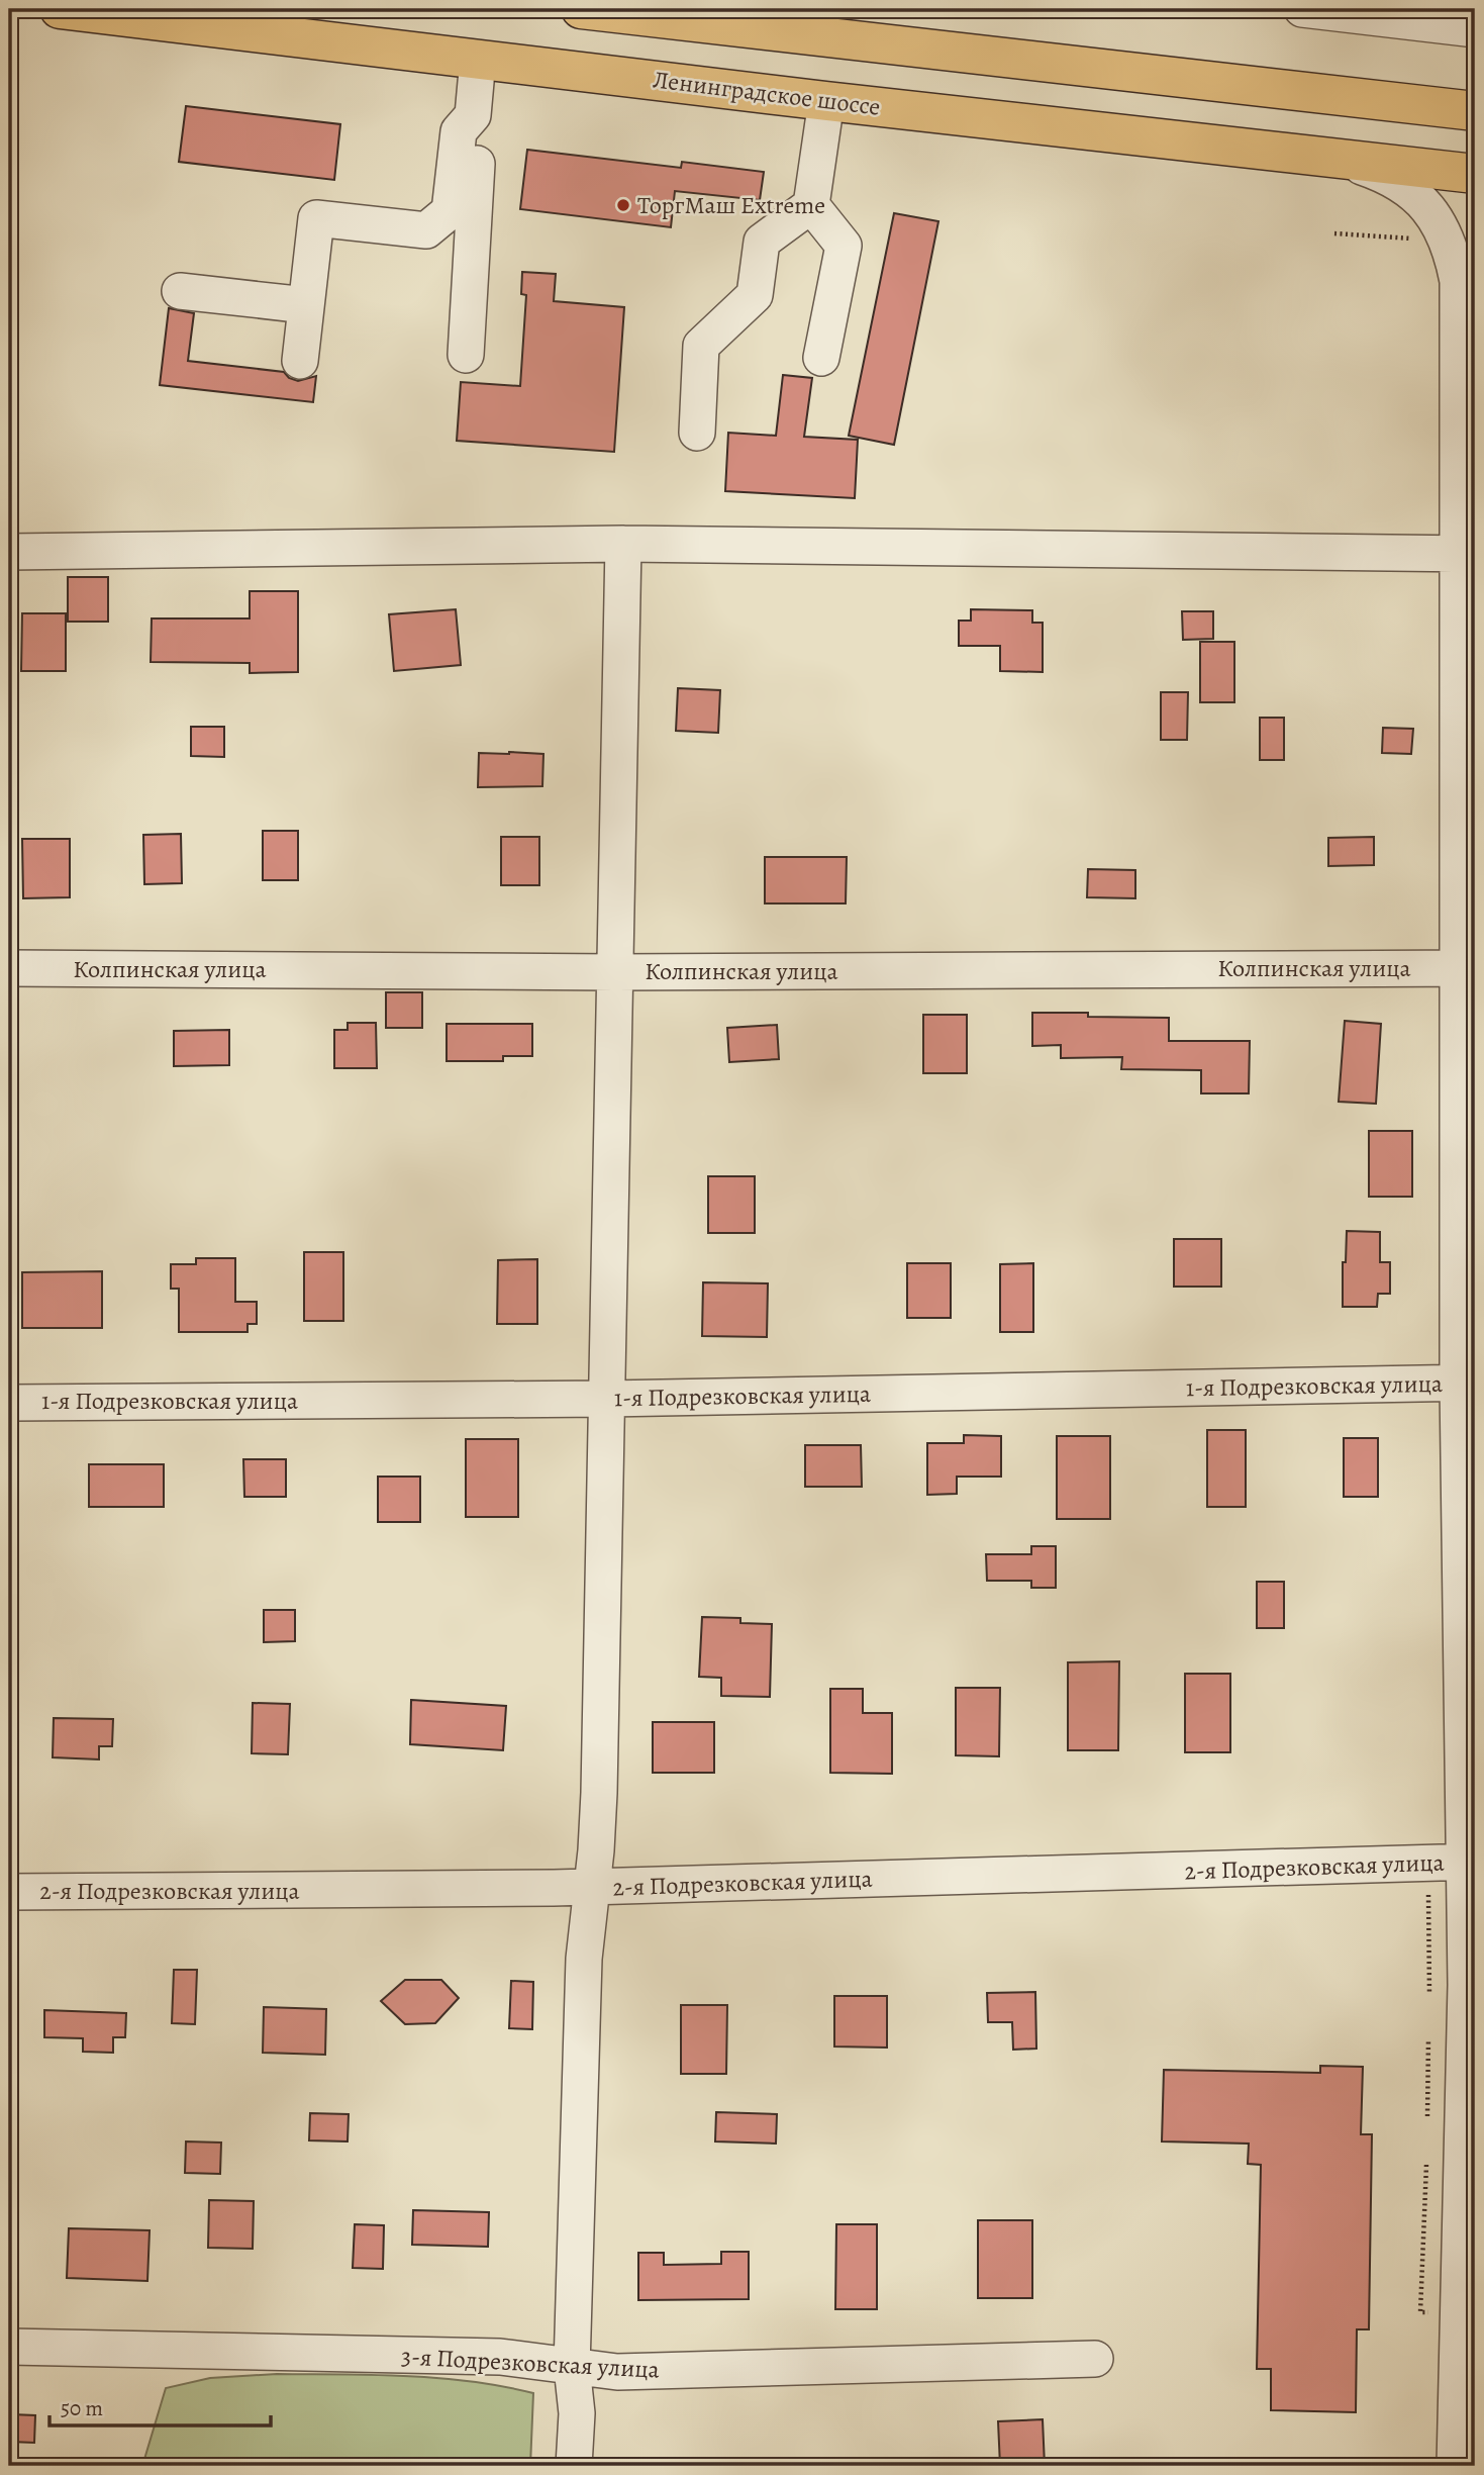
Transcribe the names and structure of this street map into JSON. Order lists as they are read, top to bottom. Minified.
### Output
{"streets":{"highway":["Ленинградское шоссе"],"street":["Колпинская улица","1-я Подрезковская улица","2-я Подрезковская улица","3-я Подрезковская улица"]},"places":["ТоргМаш Extreme"],"scale_bar":"50 m"}
